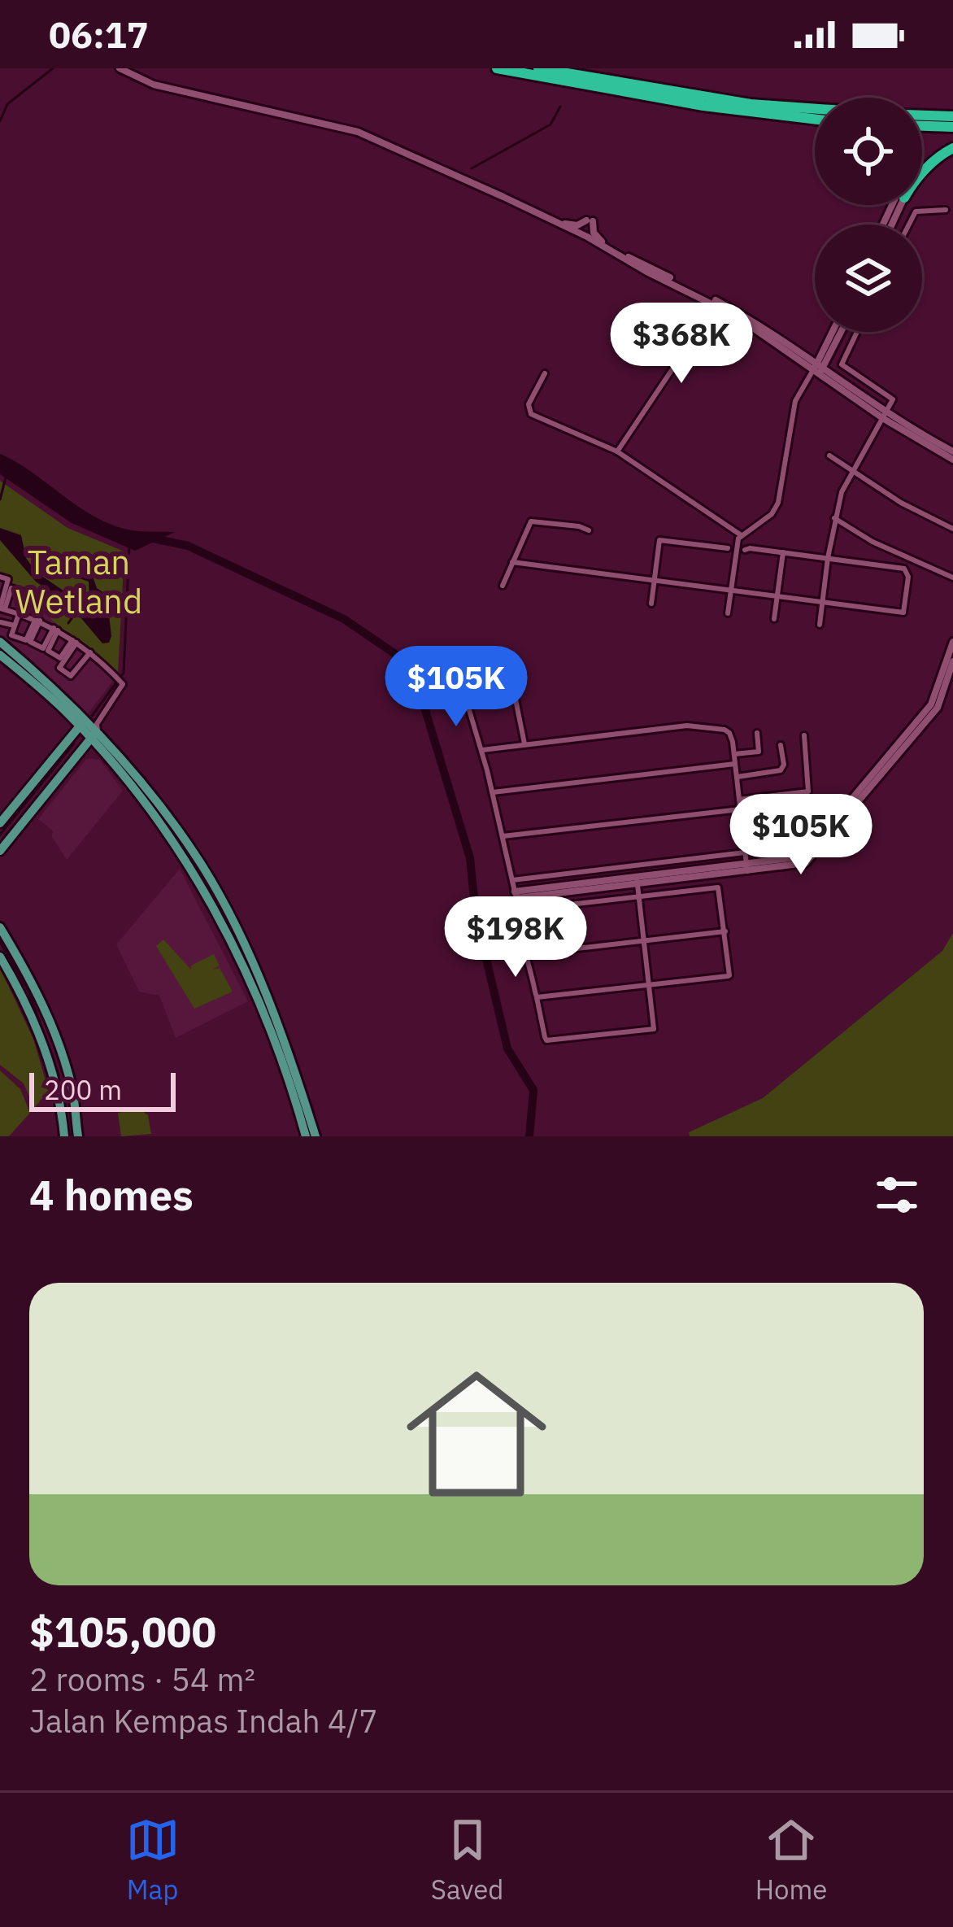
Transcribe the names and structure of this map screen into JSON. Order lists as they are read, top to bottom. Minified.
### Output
{"parks":["Taman Wetland"],"scale_bar":"200 m","page":{"status":"06:17","price":["$368K","$105K","$105K","$198K"],"scale":"200 m","heading":"4 homes","list":[{"name":"$105,000","note":"2 rooms · 54 m² · Jalan Kempas Indah 4/7"}],"tabs":["Map","Saved","Home"]}}
